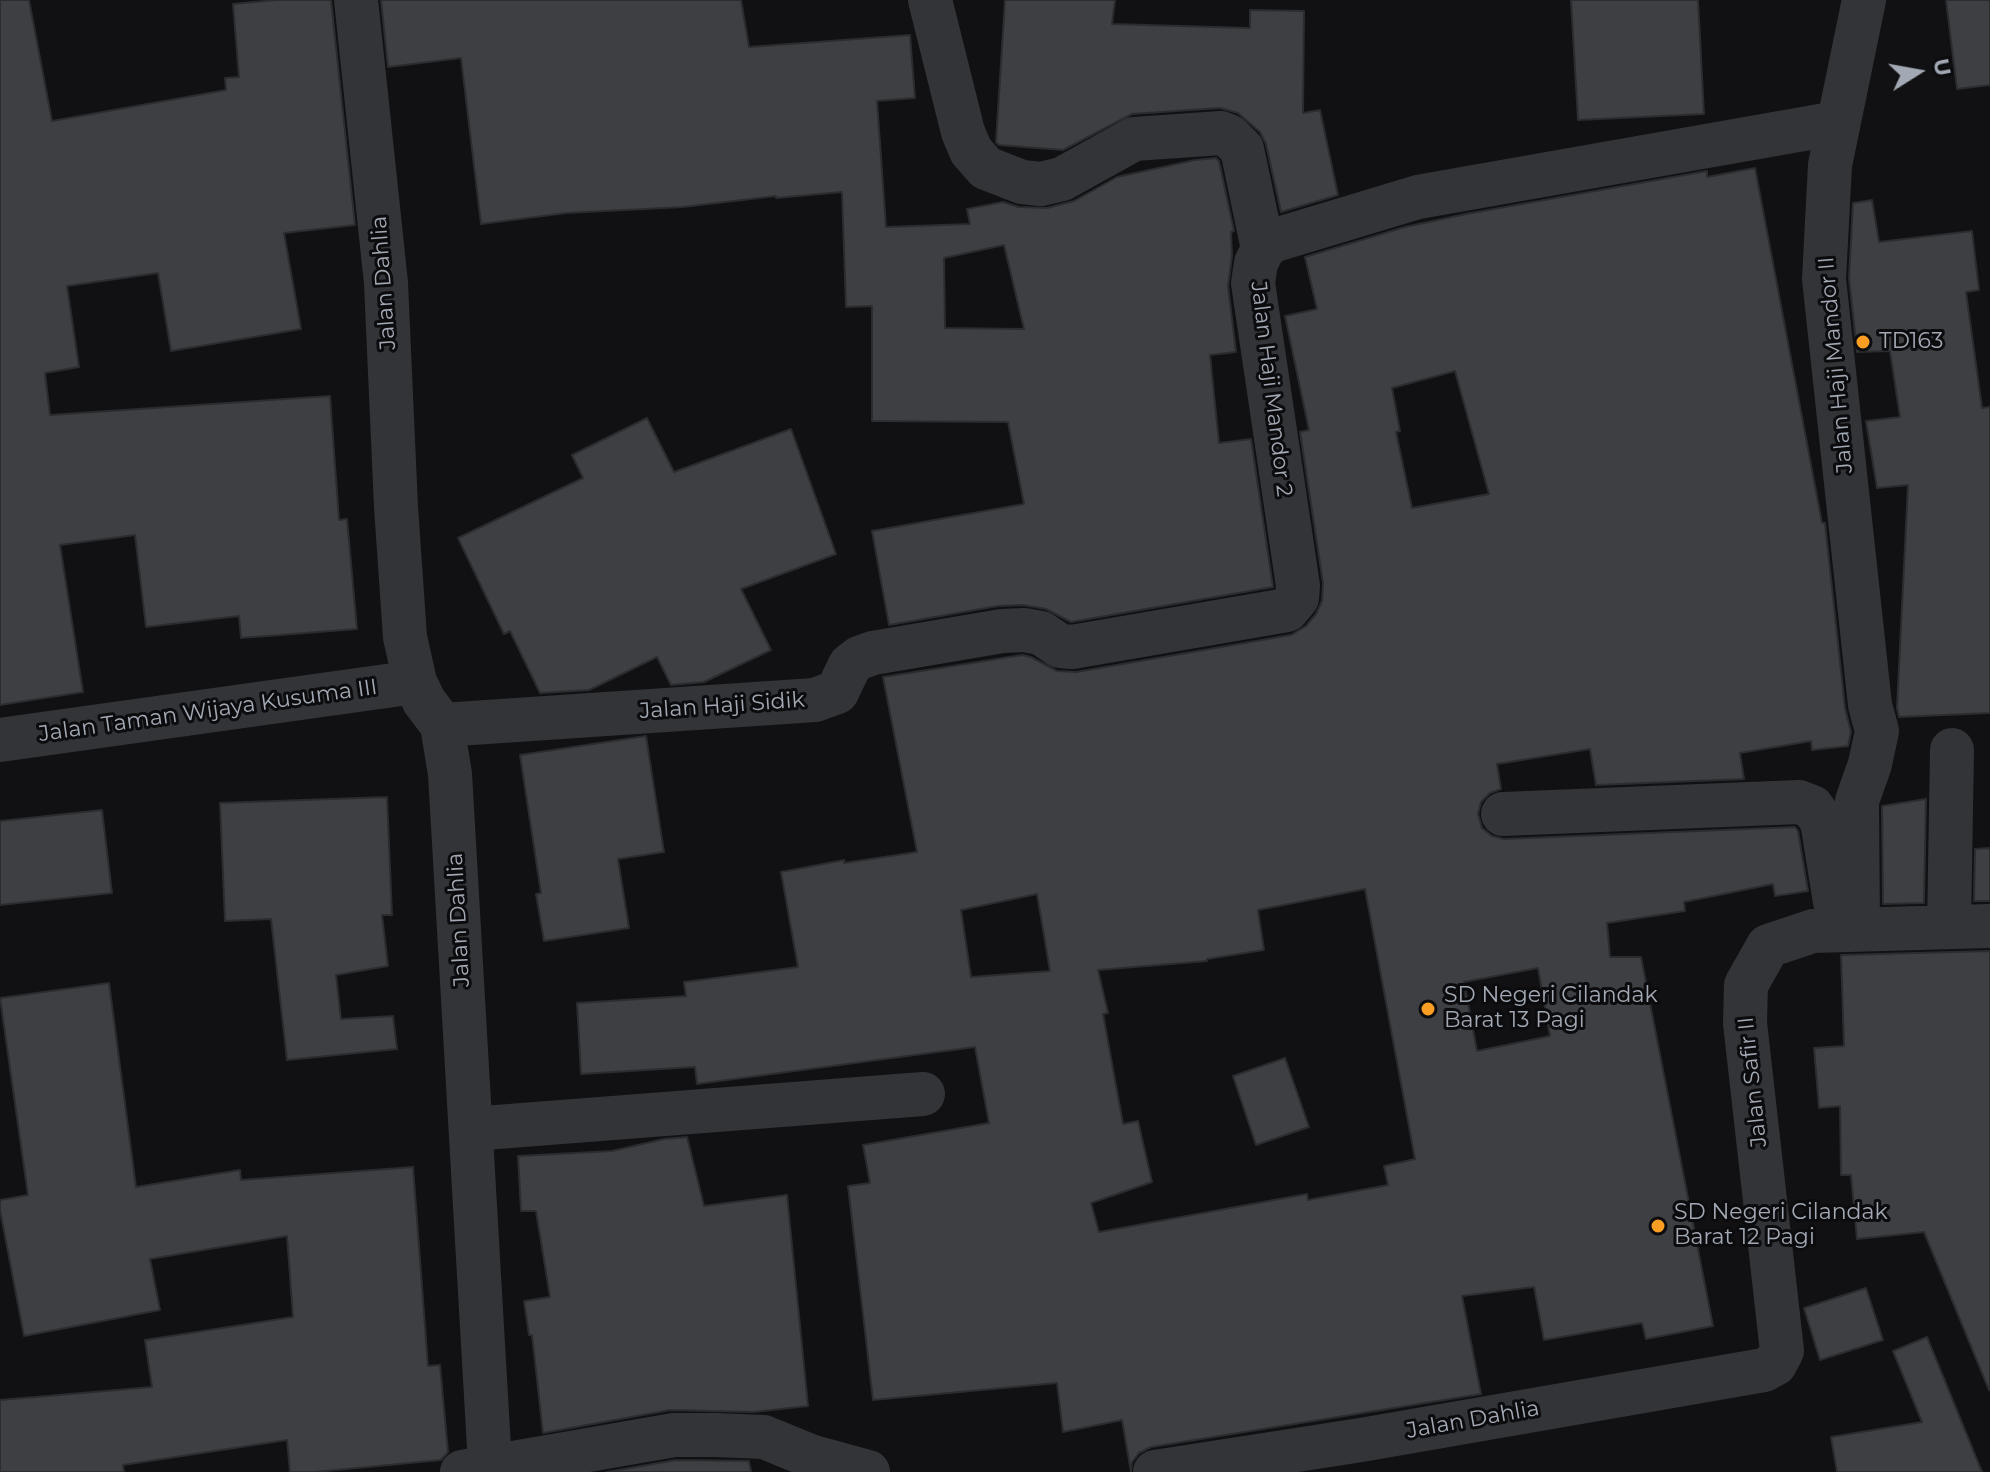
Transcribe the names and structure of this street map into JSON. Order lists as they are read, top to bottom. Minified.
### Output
{"streets":{"street":["Jalan Dahlia","Jalan Haji Mandor II","Jalan Haji Mandor 2","Jalan Haji Sidik","Jalan Taman Wijaya Kusuma III","Jalan Safir II"]},"crossings":[["Jalan Dahlia","Jalan Haji Sidik"],["Jalan Dahlia","Jalan Taman Wijaya Kusuma III"],["Jalan Dahlia","Jalan Safir II"],["Jalan Haji Mandor II","Jalan Haji Mandor 2"],["Jalan Haji Mandor II","Jalan Safir II"],["Jalan Haji Mandor 2","Jalan Haji Sidik"]],"places":["TD163","SD Negeri Cilandak Barat 13 Pagi","SD Negeri Cilandak Barat 12 Pagi"],"north":"right"}
